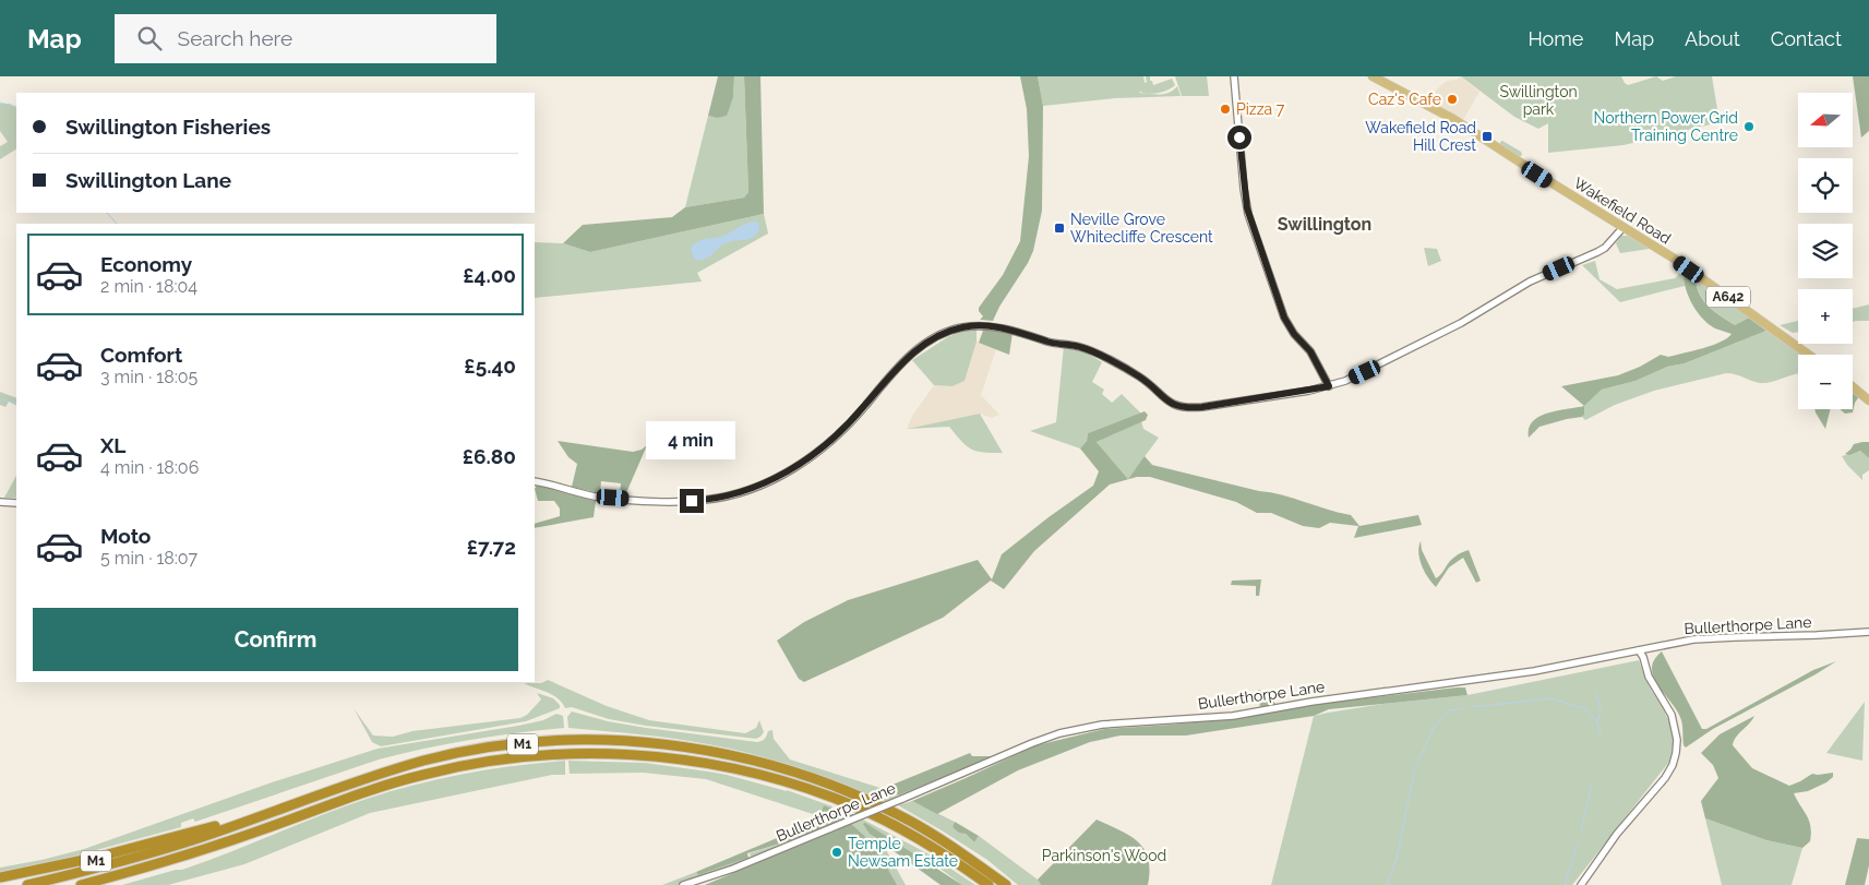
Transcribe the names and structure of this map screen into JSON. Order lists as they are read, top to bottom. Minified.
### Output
{"streets":{"highway":["M1"],"main road":["Wakefield Road","A642"],"street":["Bullerthorpe Lane"]},"districts":["Swillington"],"parks":["Swillington park","Parkinson's Wood"],"places":{"other":["Caz's Cafe","Pizza 7","Northern Power Grid Training Centre","Temple Newsam Estate"],"transit":["Wakefield Road Hill Crest","Neville Grove Whitecliffe Crescent"]},"north":"left","page":{"header":"Map","search":"Search here","nav":["Home","Map","About","Contact"],"map_buttons":["+","−"],"banner":["Swillington Fisheries","Swillington Lane"],"list":[{"name":"Economy","note":"2 min · 18:04","value":"£4.00"},{"name":"Comfort","note":"3 min · 18:05","value":"£5.40"},{"name":"XL","note":"4 min · 18:06","value":"£6.80"},{"name":"Moto","note":"5 min · 18:07","value":"£7.72"}],"bubble":"4 min","buttons":"Confirm"}}
